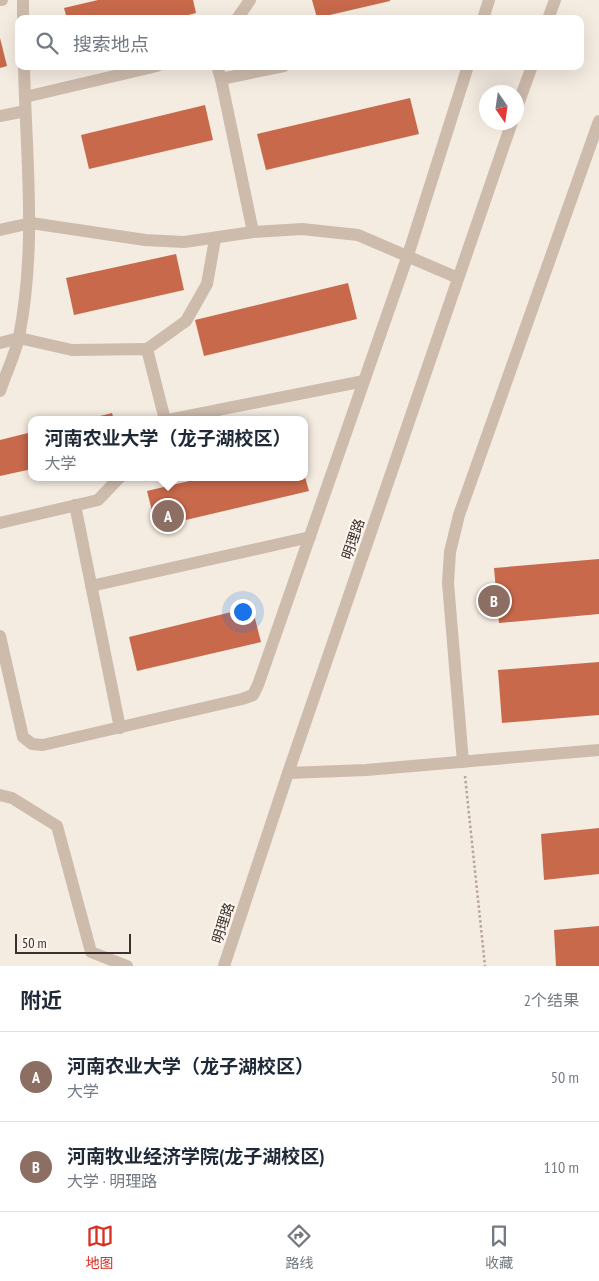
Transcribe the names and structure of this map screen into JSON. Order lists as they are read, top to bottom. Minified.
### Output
{"streets":{"street":["明理路"]},"scale_bar":"50 m","north":"bottom","page":{"search":"搜索地点","popup":["河南农业大学（龙子湖校区）","大学"],"pins":["A","B"],"scale":"50 m","heading":["附近","2个结果"],"list":[{"mark":"A","name":"河南农业大学（龙子湖校区）","note":"大学","value":"50 m"},{"mark":"B","name":"河南牧业经济学院(龙子湖校区)","note":"大学 · 明理路","value":"110 m"}],"nav":["地图","路线","收藏"]}}
